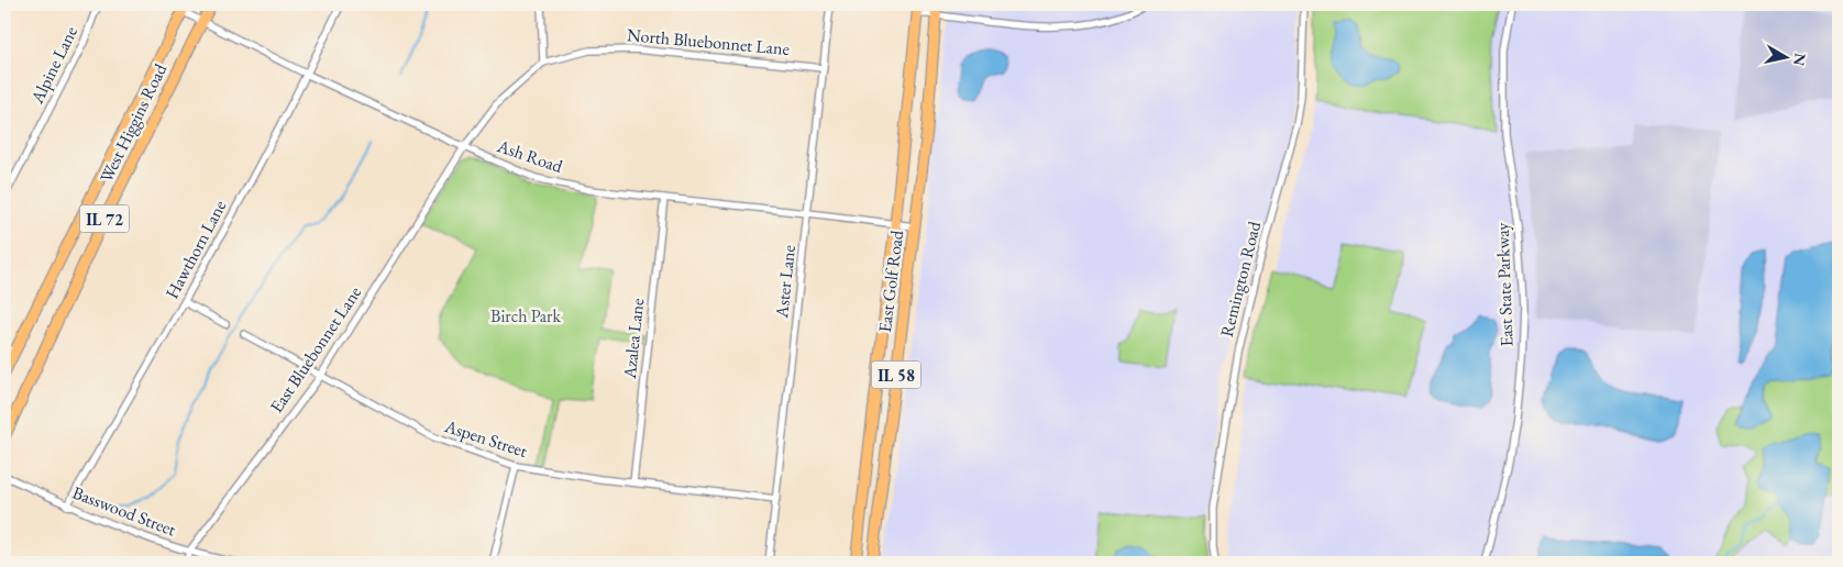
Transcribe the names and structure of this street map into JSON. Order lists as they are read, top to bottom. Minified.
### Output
{"streets":{"main road":["West Higgins Road","IL 72","East Golf Road","IL 58"],"street":["North Bluebonnet Lane","Alpine Lane","Ash Road","Hawthorn Lane","Remington Road","Aster Lane","East State Parkway","Azalea Lane","East Bluebonnet Lane","Aspen Street","Basswood Street"]},"crossings":[["North Bluebonnet Lane","Ash Road"],["North Bluebonnet Lane","Aster Lane"],["North Bluebonnet Lane","East Bluebonnet Lane"],["West Higgins Road","Ash Road"],["Ash Road","Hawthorn Lane"],["Ash Road","Aster Lane"],["Ash Road","East Golf Road"],["Ash Road","Azalea Lane"],["Ash Road","East Bluebonnet Lane"],["Hawthorn Lane","Basswood Street"],["Aster Lane","Aspen Street"],["Azalea Lane","Aspen Street"],["East Bluebonnet Lane","Aspen Street"],["East Bluebonnet Lane","Basswood Street"]],"parks":["Birch Park"],"north":"right"}
